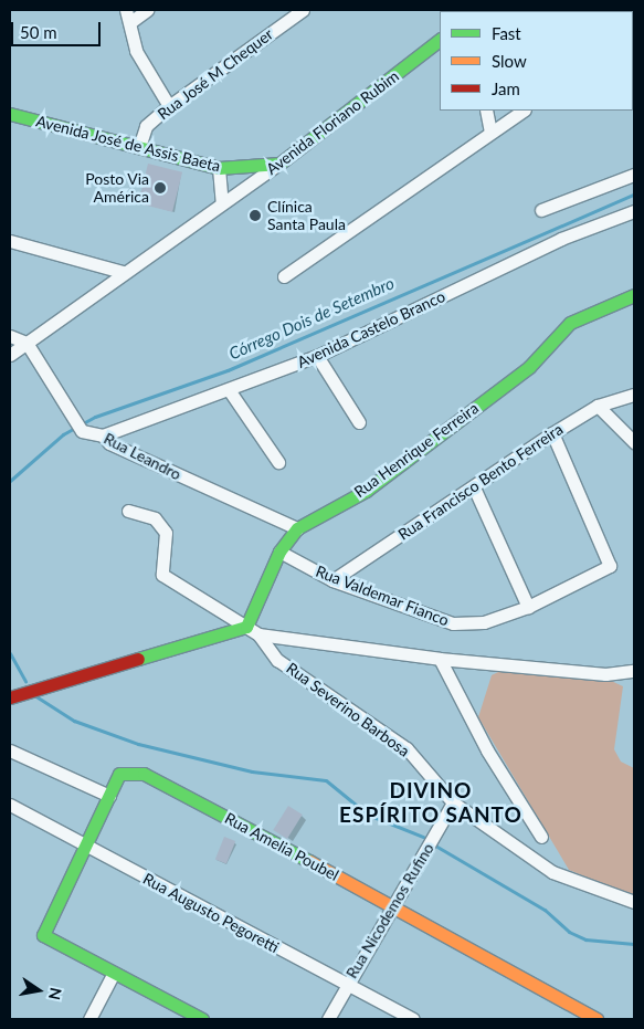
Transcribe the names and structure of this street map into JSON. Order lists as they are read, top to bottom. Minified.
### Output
{"streets":{"street":["Rua José M Chequer","Avenida Floriano Rubim","Avenida José de Assis Baeta","Avenida Castelo Branco","Rua Henrique Ferreira","Rua Leandro","Rua Francisco Bento Ferreira","Rua Valdemar Fianco","Rua Severino Barbosa","Rua Amelia Poubel","Rua Nicodemos Rufino","Rua Augusto Pegoretti"]},"crossings":[["Rua José M Chequer","Avenida José de Assis Baeta"],["Avenida Floriano Rubim","Avenida José de Assis Baeta"],["Avenida Floriano Rubim","Rua Leandro"],["Avenida Castelo Branco","Rua Leandro"],["Rua Henrique Ferreira","Rua Leandro"],["Rua Henrique Ferreira","Rua Valdemar Fianco"],["Rua Francisco Bento Ferreira","Rua Valdemar Fianco"],["Rua Severino Barbosa","Rua Nicodemos Rufino"],["Rua Amelia Poubel","Rua Nicodemos Rufino"],["Rua Amelia Poubel","Rua Augusto Pegoretti"],["Rua Nicodemos Rufino","Rua Augusto Pegoretti"]],"districts":["DIVINO ESPÍRITO SANTO"],"water":["Córrego Dois de Setembro"],"places":["Posto Via América","Clínica Santa Paula"],"legend":["Fast","Slow","Jam"],"scale_bar":"50 m","north":"right"}
